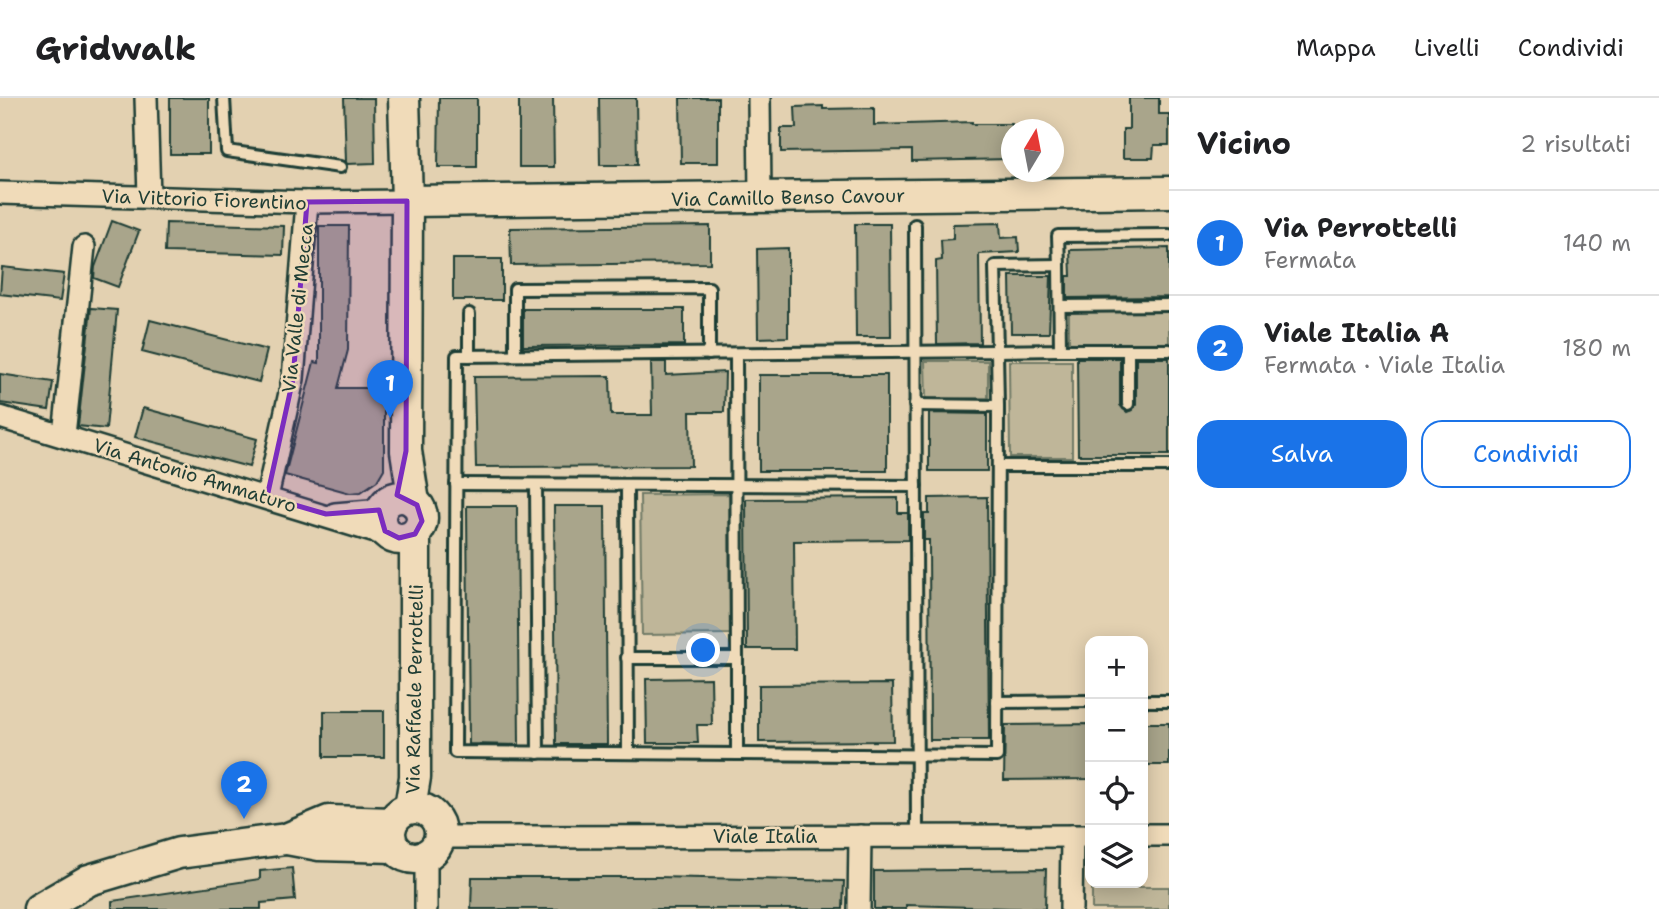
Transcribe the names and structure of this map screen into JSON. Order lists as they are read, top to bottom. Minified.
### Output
{"streets":{"main road":["Via Camillo Benso Cavour","Via Raffaele Perrottelli"],"street":["Via Vittorio Fiorentino","Via Valle di Mecca","Via Antonio Ammaturo","Viale Italia"]},"crossings":[["Via Camillo Benso Cavour","Via Vittorio Fiorentino"],["Via Vittorio Fiorentino","Via Valle di Mecca"],["Via Valle di Mecca","Via Antonio Ammaturo"],["Via Antonio Ammaturo","Via Raffaele Perrottelli"],["Via Raffaele Perrottelli","Viale Italia"]],"north":"top","page":{"header":"Gridwalk","nav":["Mappa","Livelli","Condividi"],"heading":["Vicino","2 risultati"],"list":[{"mark":"1","name":"Via Perrottelli","note":"Fermata","value":"140 m"},{"mark":"2","name":"Viale Italia A","note":"Fermata · Viale Italia","value":"180 m"}],"pins":["1","2"],"buttons":["Salva","Condividi"],"map_buttons":["+","−"]}}
